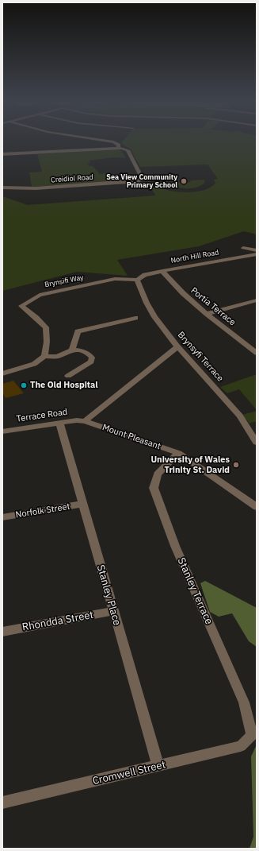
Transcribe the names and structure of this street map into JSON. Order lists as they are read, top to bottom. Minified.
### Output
{"streets":{"street":["Creidiol Road","North Hill Road","Brynsifi Way","Portia Terrace","Brynsyfi Terrace","Terrace Road","Mount Pleasant","Norfolk Street","Stanley Terrace","Stanley Place","Rhondda Street","Cromwell Street"]},"crossings":[["North Hill Road","Brynsifi Way"],["North Hill Road","Portia Terrace"],["North Hill Road","Brynsyfi Terrace"],["Brynsifi Way","Brynsyfi Terrace"],["Terrace Road","Mount Pleasant"],["Terrace Road","Stanley Place"],["Mount Pleasant","Stanley Terrace"],["Norfolk Street","Stanley Place"],["Stanley Terrace","Cromwell Street"],["Stanley Place","Rhondda Street"],["Stanley Place","Cromwell Street"]],"places":["Sea View Community Primary School","The Old Hospital","University of Wales Trinity St. David"]}
